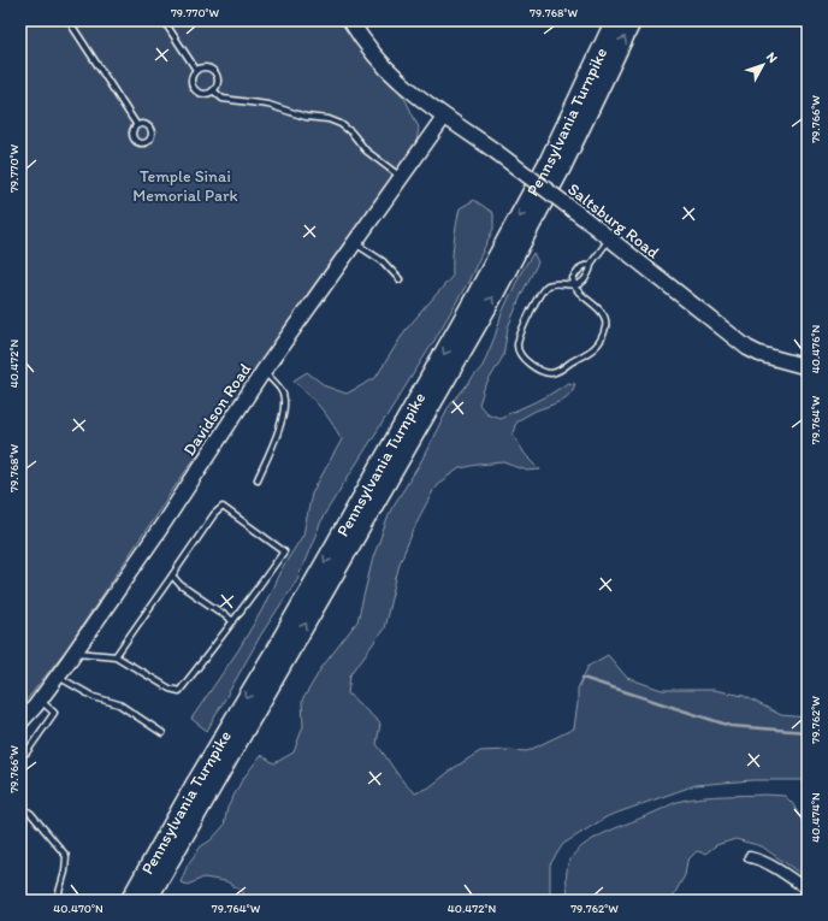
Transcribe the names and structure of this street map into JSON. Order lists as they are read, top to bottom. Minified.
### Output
{"streets":{"highway":["Pennsylvania Turnpike"],"street":["Saltsburg Road","Davidson Road"]},"crossings":[["Saltsburg Road","Davidson Road"]],"parks":["Temple Sinai Memorial Park"],"north":"top right","coordinates":["79.770°W","79.768°W","79.766°W","40.476°N","40.472°N","79.764°W","79.762°W","40.474°N","40.470°N"]}
